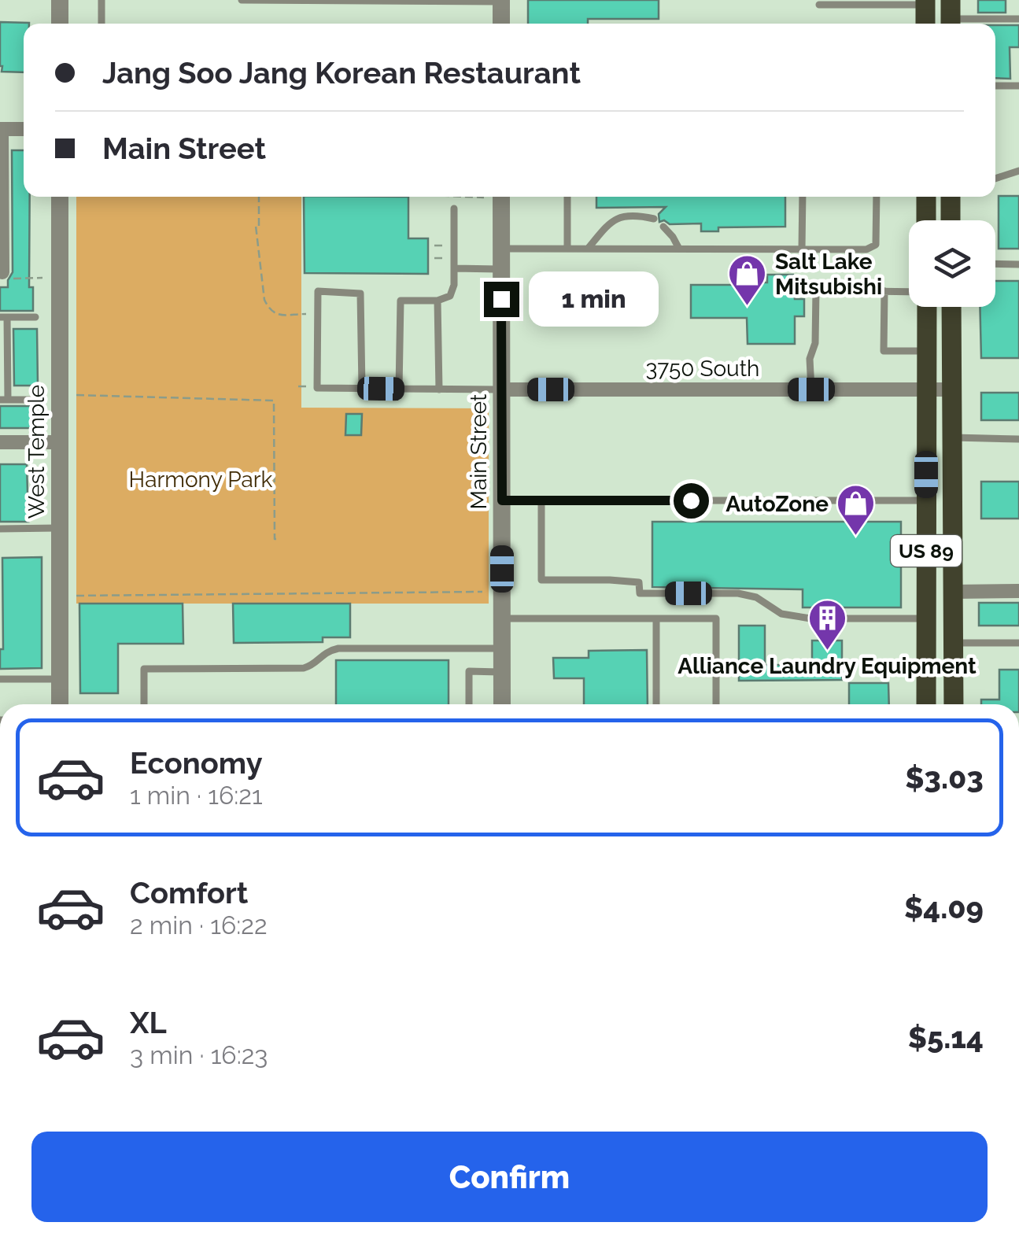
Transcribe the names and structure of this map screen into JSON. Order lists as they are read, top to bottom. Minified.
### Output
{"streets":{"main road":["US 89"],"street":["3750 South","West Temple","Main Street"]},"crossings":[["3750 South","Main Street"],["3750 South","US 89"]],"parks":["Harmony Park"],"places":{"shop":["Salt Lake Mitsubishi","AutoZone"],"building":["Alliance Laundry Equipment"]},"page":{"banner":["Jang Soo Jang Korean Restaurant","Main Street"],"bubble":"1 min","list":[{"name":"Economy","note":"1 min · 16:21","value":"$3.03"},{"name":"Comfort","note":"2 min · 16:22","value":"$4.09"},{"name":"XL","note":"3 min · 16:23","value":"$5.14"}],"buttons":"Confirm"}}
